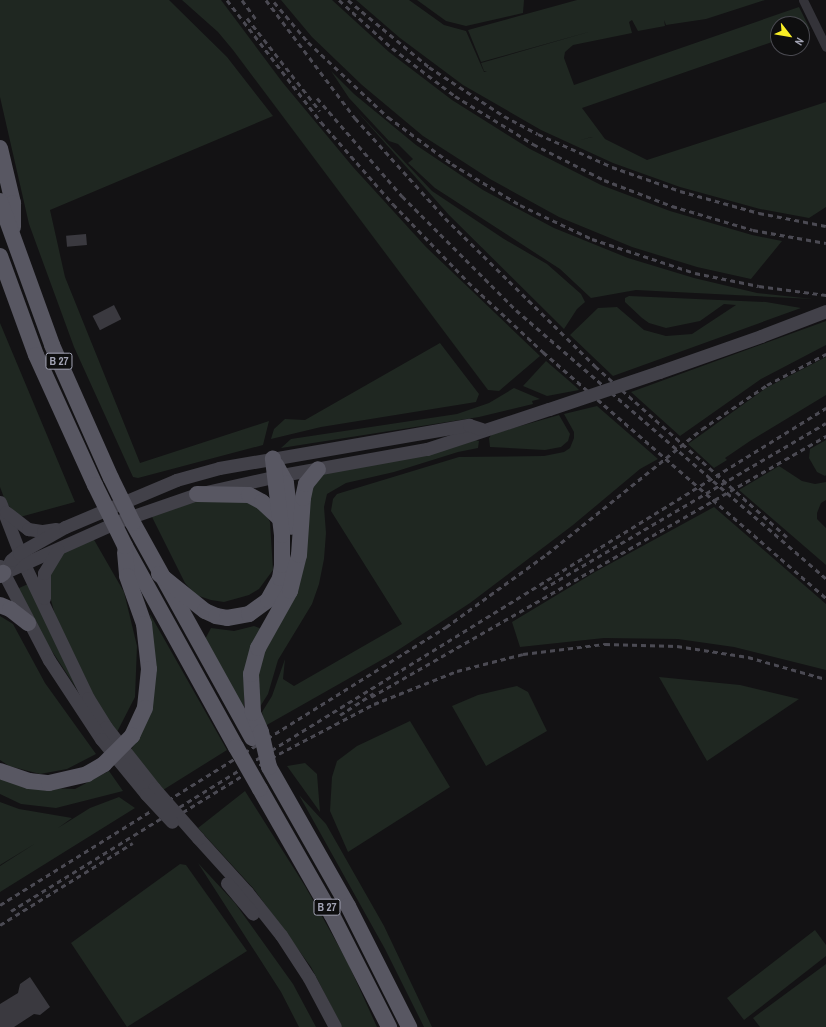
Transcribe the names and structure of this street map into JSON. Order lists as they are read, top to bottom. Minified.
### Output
{"streets":{"highway":["B 27"]},"north":"bottom right"}
